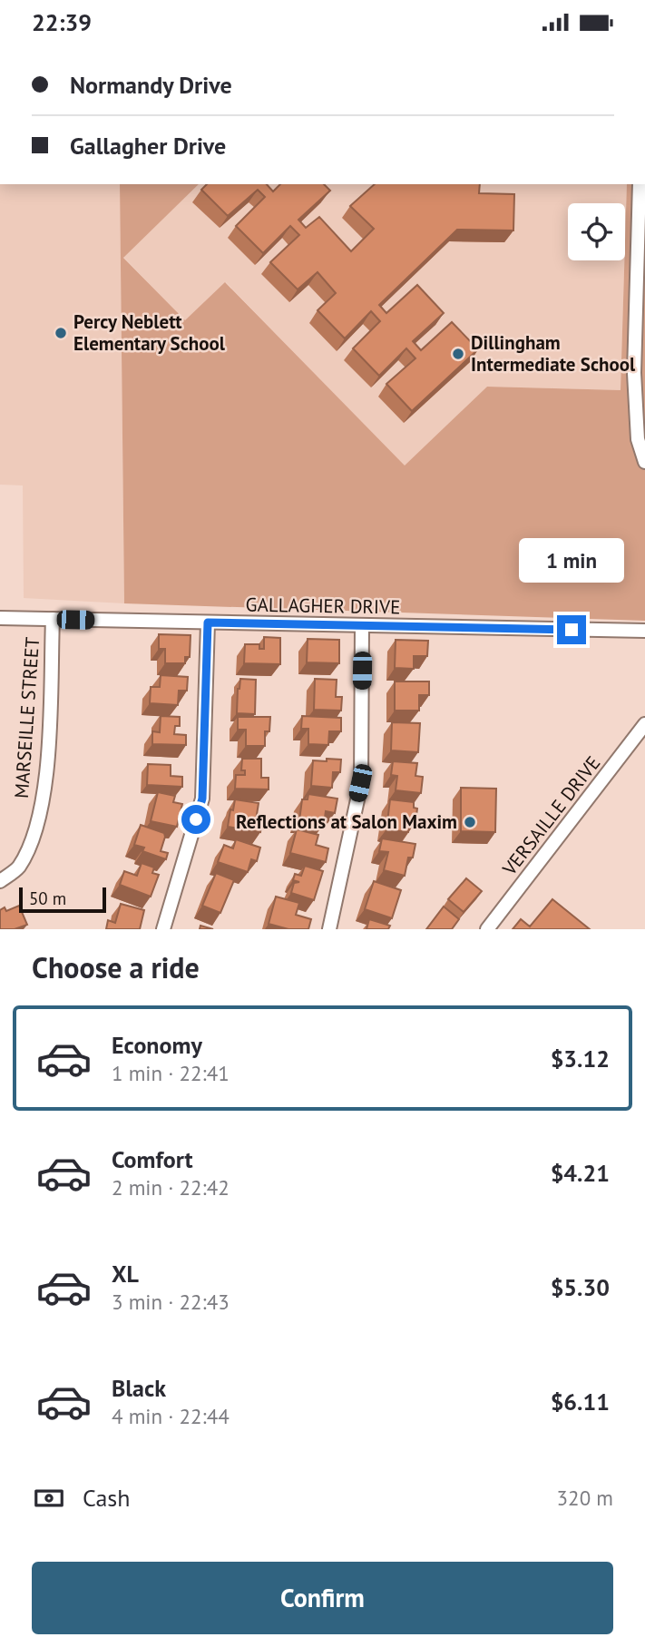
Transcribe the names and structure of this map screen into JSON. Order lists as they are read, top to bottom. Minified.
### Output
{"streets":{"street":["GALLAGHER DRIVE","MARSEILLE STREET","VERSAILLE DRIVE"]},"crossings":[["GALLAGHER DRIVE","MARSEILLE STREET"]],"places":["Percy Neblett Elementary School","Dillingham Intermediate School","Reflections at Salon Maxim"],"scale_bar":"50 m","page":{"status":"22:39","banner":["Normandy Drive","Gallagher Drive"],"bubble":"1 min","scale":"50 m","heading":"Choose a ride","list":[{"name":"Economy","note":"1 min · 22:41","value":"$3.12"},{"name":"Comfort","note":"2 min · 22:42","value":"$4.21"},{"name":"XL","note":"3 min · 22:43","value":"$5.30"},{"name":"Black","note":"4 min · 22:44","value":"$6.11"}],"pay":["Cash","320 m"],"buttons":"Confirm"}}
